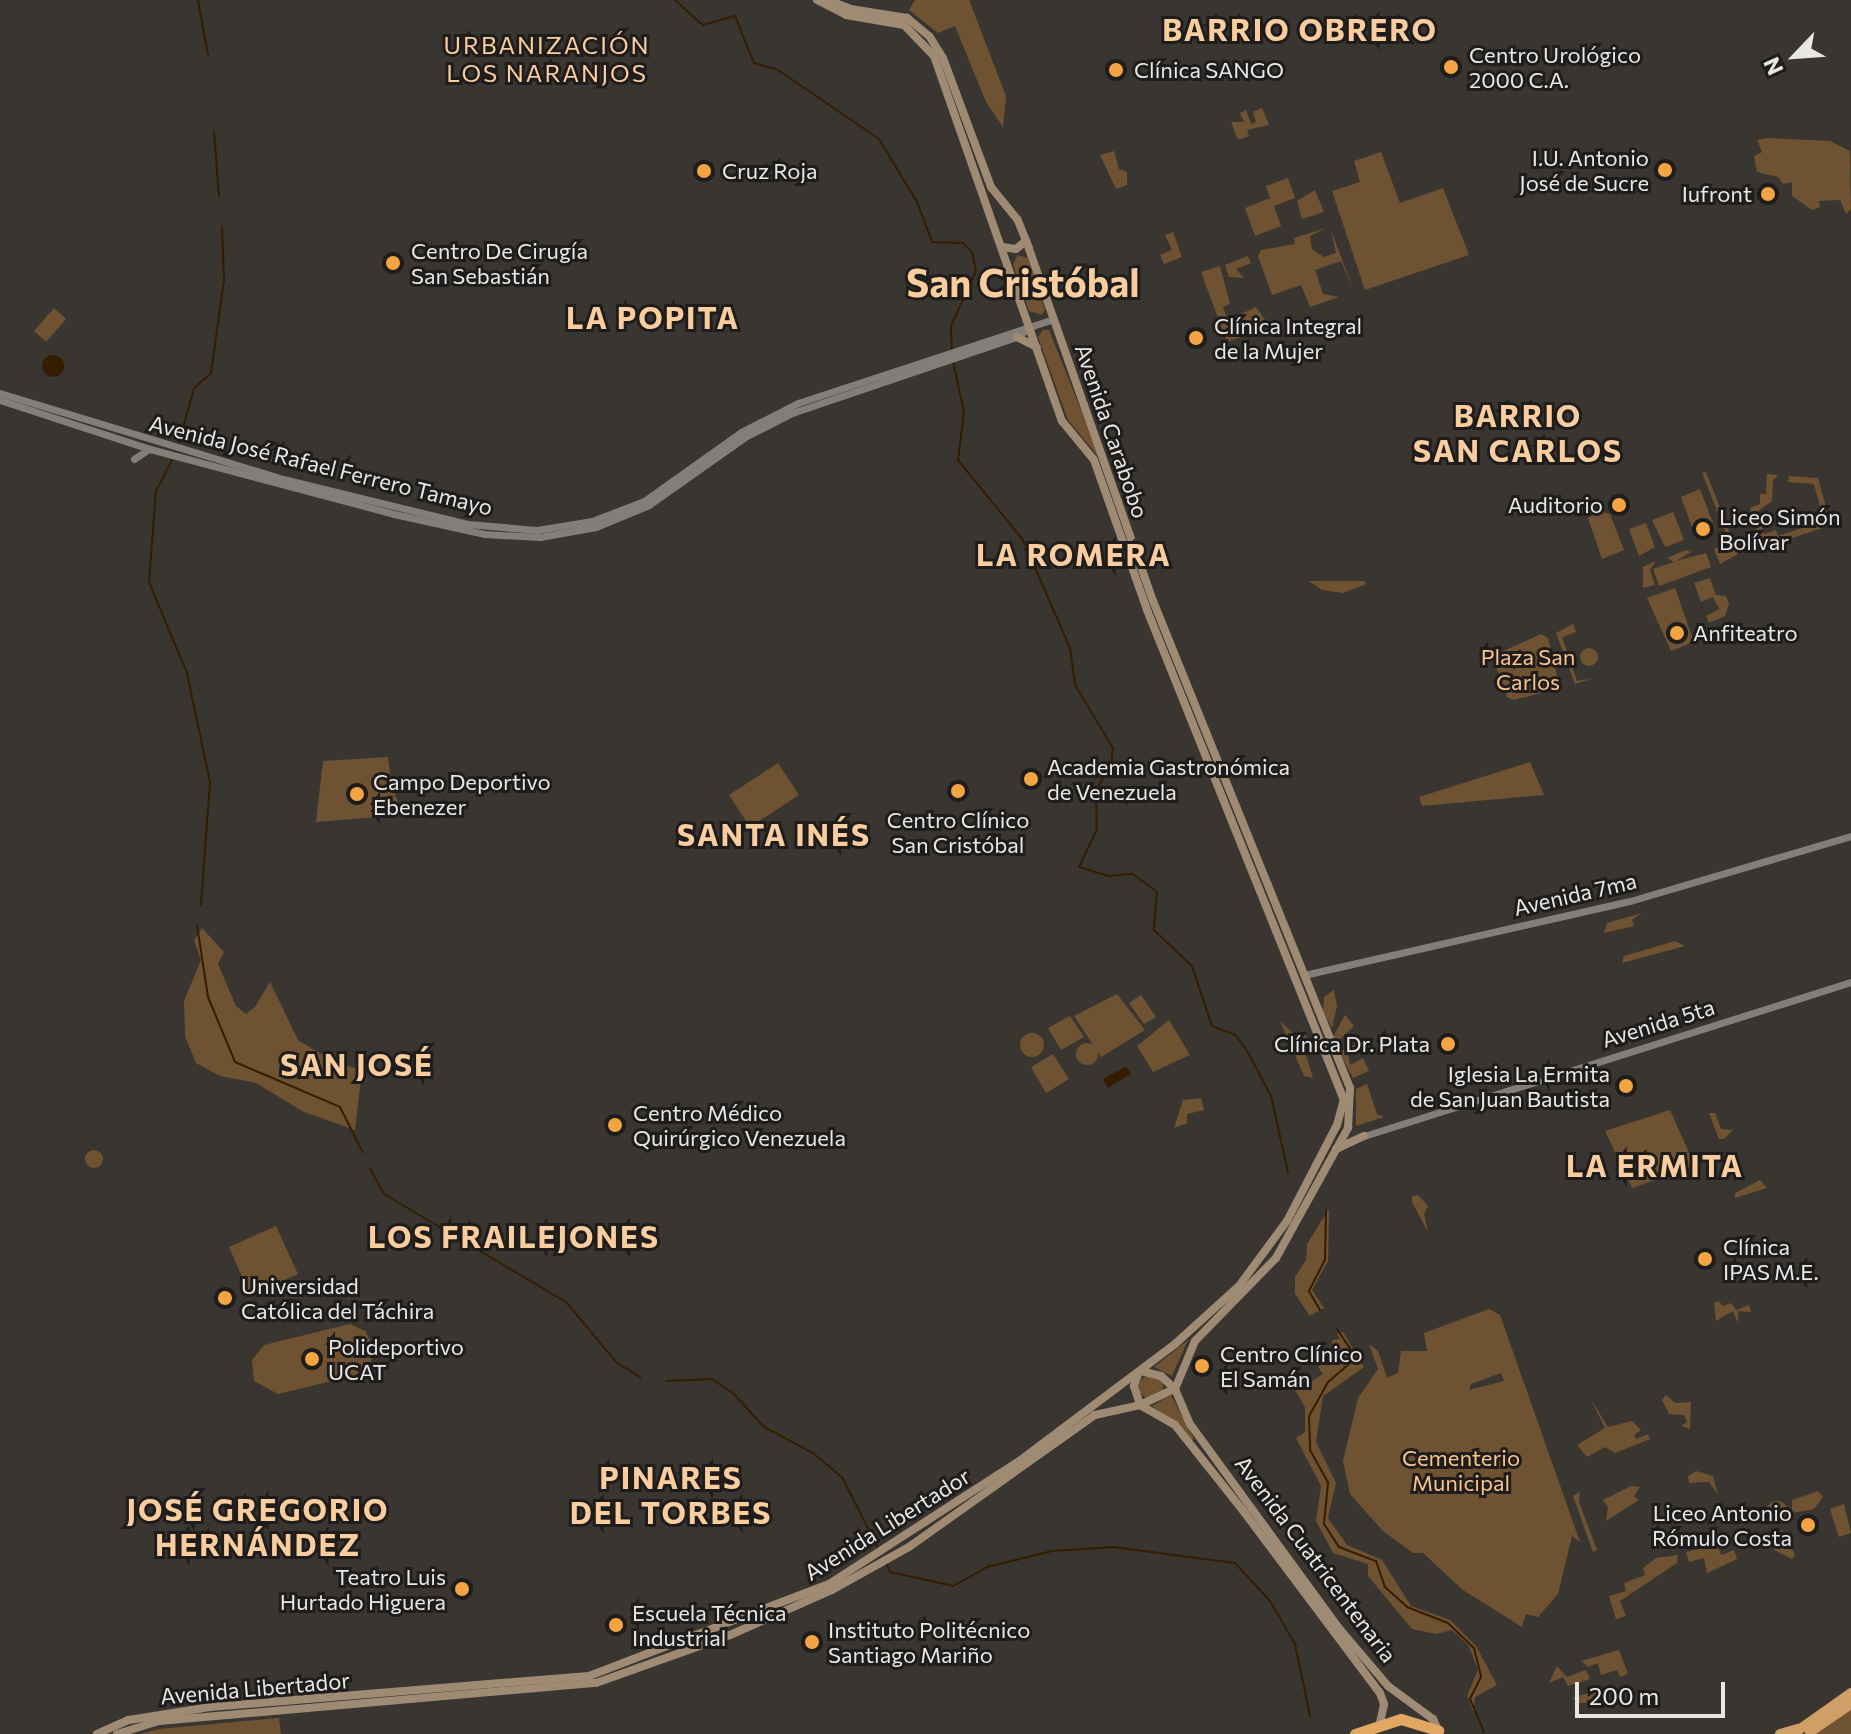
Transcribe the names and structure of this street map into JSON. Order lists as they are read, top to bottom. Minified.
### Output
{"streets":{"main road":["Avenida Carabobo","Avenida Libertador","Avenida Cuatricentenaria"],"street":["Avenida José Rafael Ferrero Tamayo","Avenida 7ma","Avenida 5ta"]},"crossings":[["Avenida Carabobo","Avenida José Rafael Ferrero Tamayo"],["Avenida Carabobo","Avenida 7ma"],["Avenida Carabobo","Avenida Libertador"],["Avenida Libertador","Avenida Cuatricentenaria"]],"districts":["BARRIO OBRERO","URBANIZACIÓN LOS NARANJOS","San Cristóbal","LA POPITA","BARRIO SAN CARLOS","LA ROMERA","SANTA INÉS","SAN JOSÉ","LA ERMITA","LOS FRAILEJONES","PINARES DEL TORBES","JOSÉ GREGORIO HERNÁNDEZ"],"parks":["Plaza San Carlos","Cementerio Municipal"],"places":["Centro Urológico 2000 C.A.","Clínica SANGO","I.U. Antonio José de Sucre","Cruz Roja","Iufront","Centro De Cirugía San Sebastián","Clínica Integral de la Mujer","Auditorio","Liceo Simón Bolívar","Anfiteatro","Academia Gastronómica de Venezuela","Centro Clínico San Cristóbal","Campo Deportivo Ebenezer","Clínica Dr. Plata","Iglesia La Ermita de San Juan Bautista","Centro Médico Quirúrgico Venezuela","Clínica IPAS M.E.","Universidad Católica del Táchira","Polideportivo UCAT","Centro Clínico El Samán","Liceo Antonio Rómulo Costa","Teatro Luis Hurtado Higuera","Escuela Técnica Industrial","Instituto Politécnico Santiago Mariño"],"scale_bar":"200 m","north":"bottom left"}
